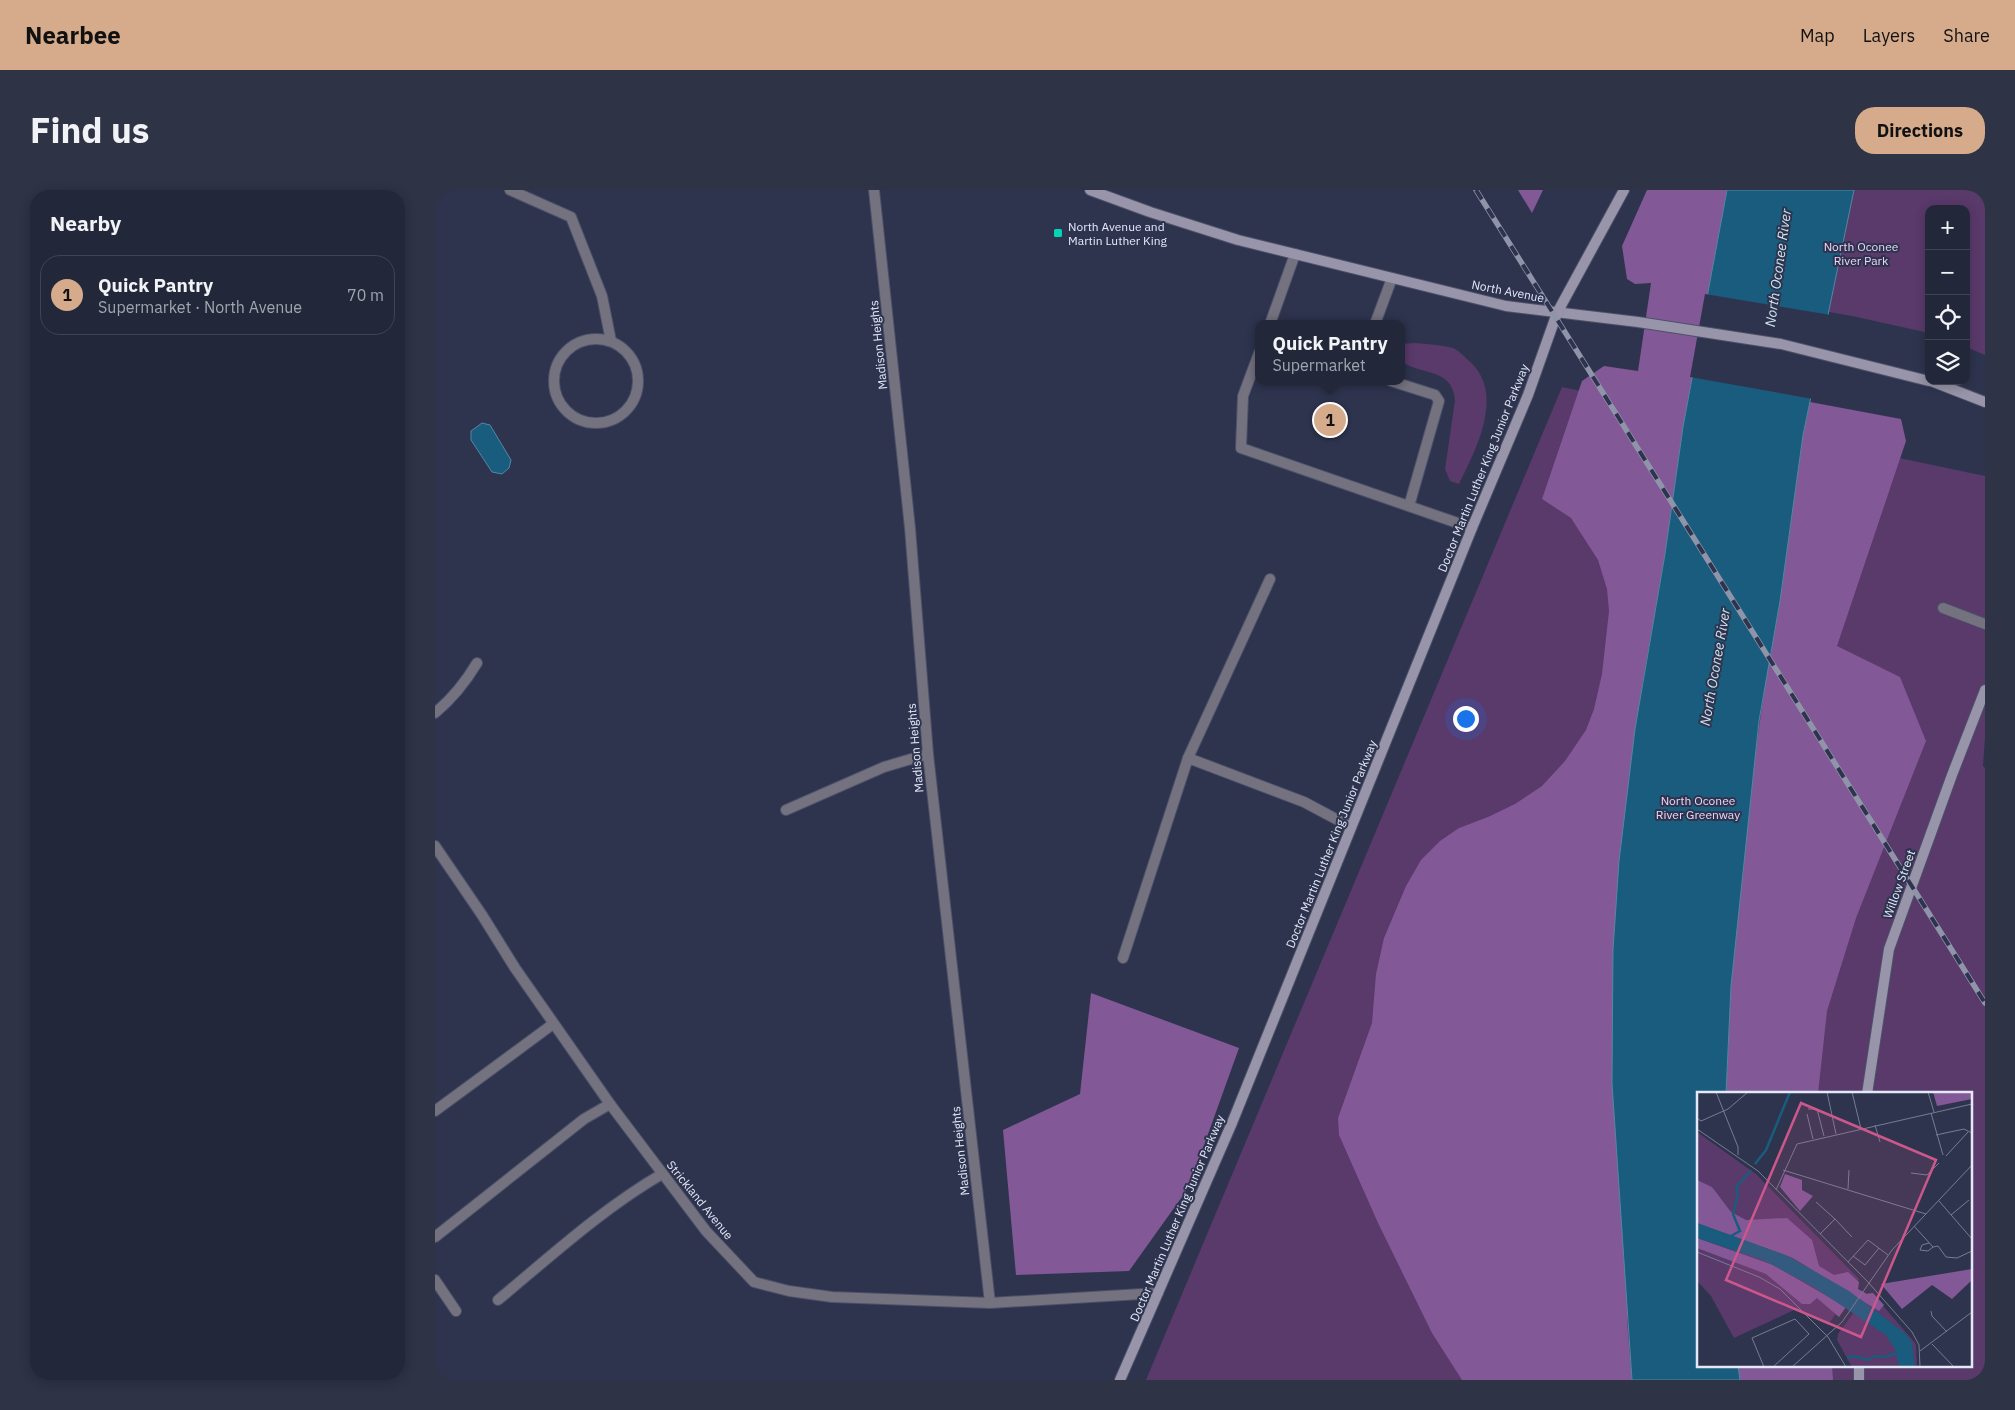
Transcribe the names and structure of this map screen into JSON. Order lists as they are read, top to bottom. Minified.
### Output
{"streets":{"main road":["North Avenue","Doctor Martin Luther King Junior Parkway","Willow Street"],"street":["Madison Heights","Strickland Avenue"]},"crossings":[["North Avenue","Doctor Martin Luther King Junior Parkway"],["Madison Heights","Strickland Avenue"],["Doctor Martin Luther King Junior Parkway","Strickland Avenue"]],"water":["North Oconee River"],"parks":["North Oconee River Park","North Oconee River Greenway"],"places":{"transit":["North Avenue and Martin Luther King"]},"page":{"header":"Nearbee","nav":["Map","Layers","Share"],"title":"Find us","buttons":"Directions","heading":"Nearby","map_buttons":["+","−"],"list":[{"mark":"1","name":"Quick Pantry","note":"Supermarket · North Avenue","value":"70 m"}],"popup":["Quick Pantry","Supermarket"],"pins":"1"}}
